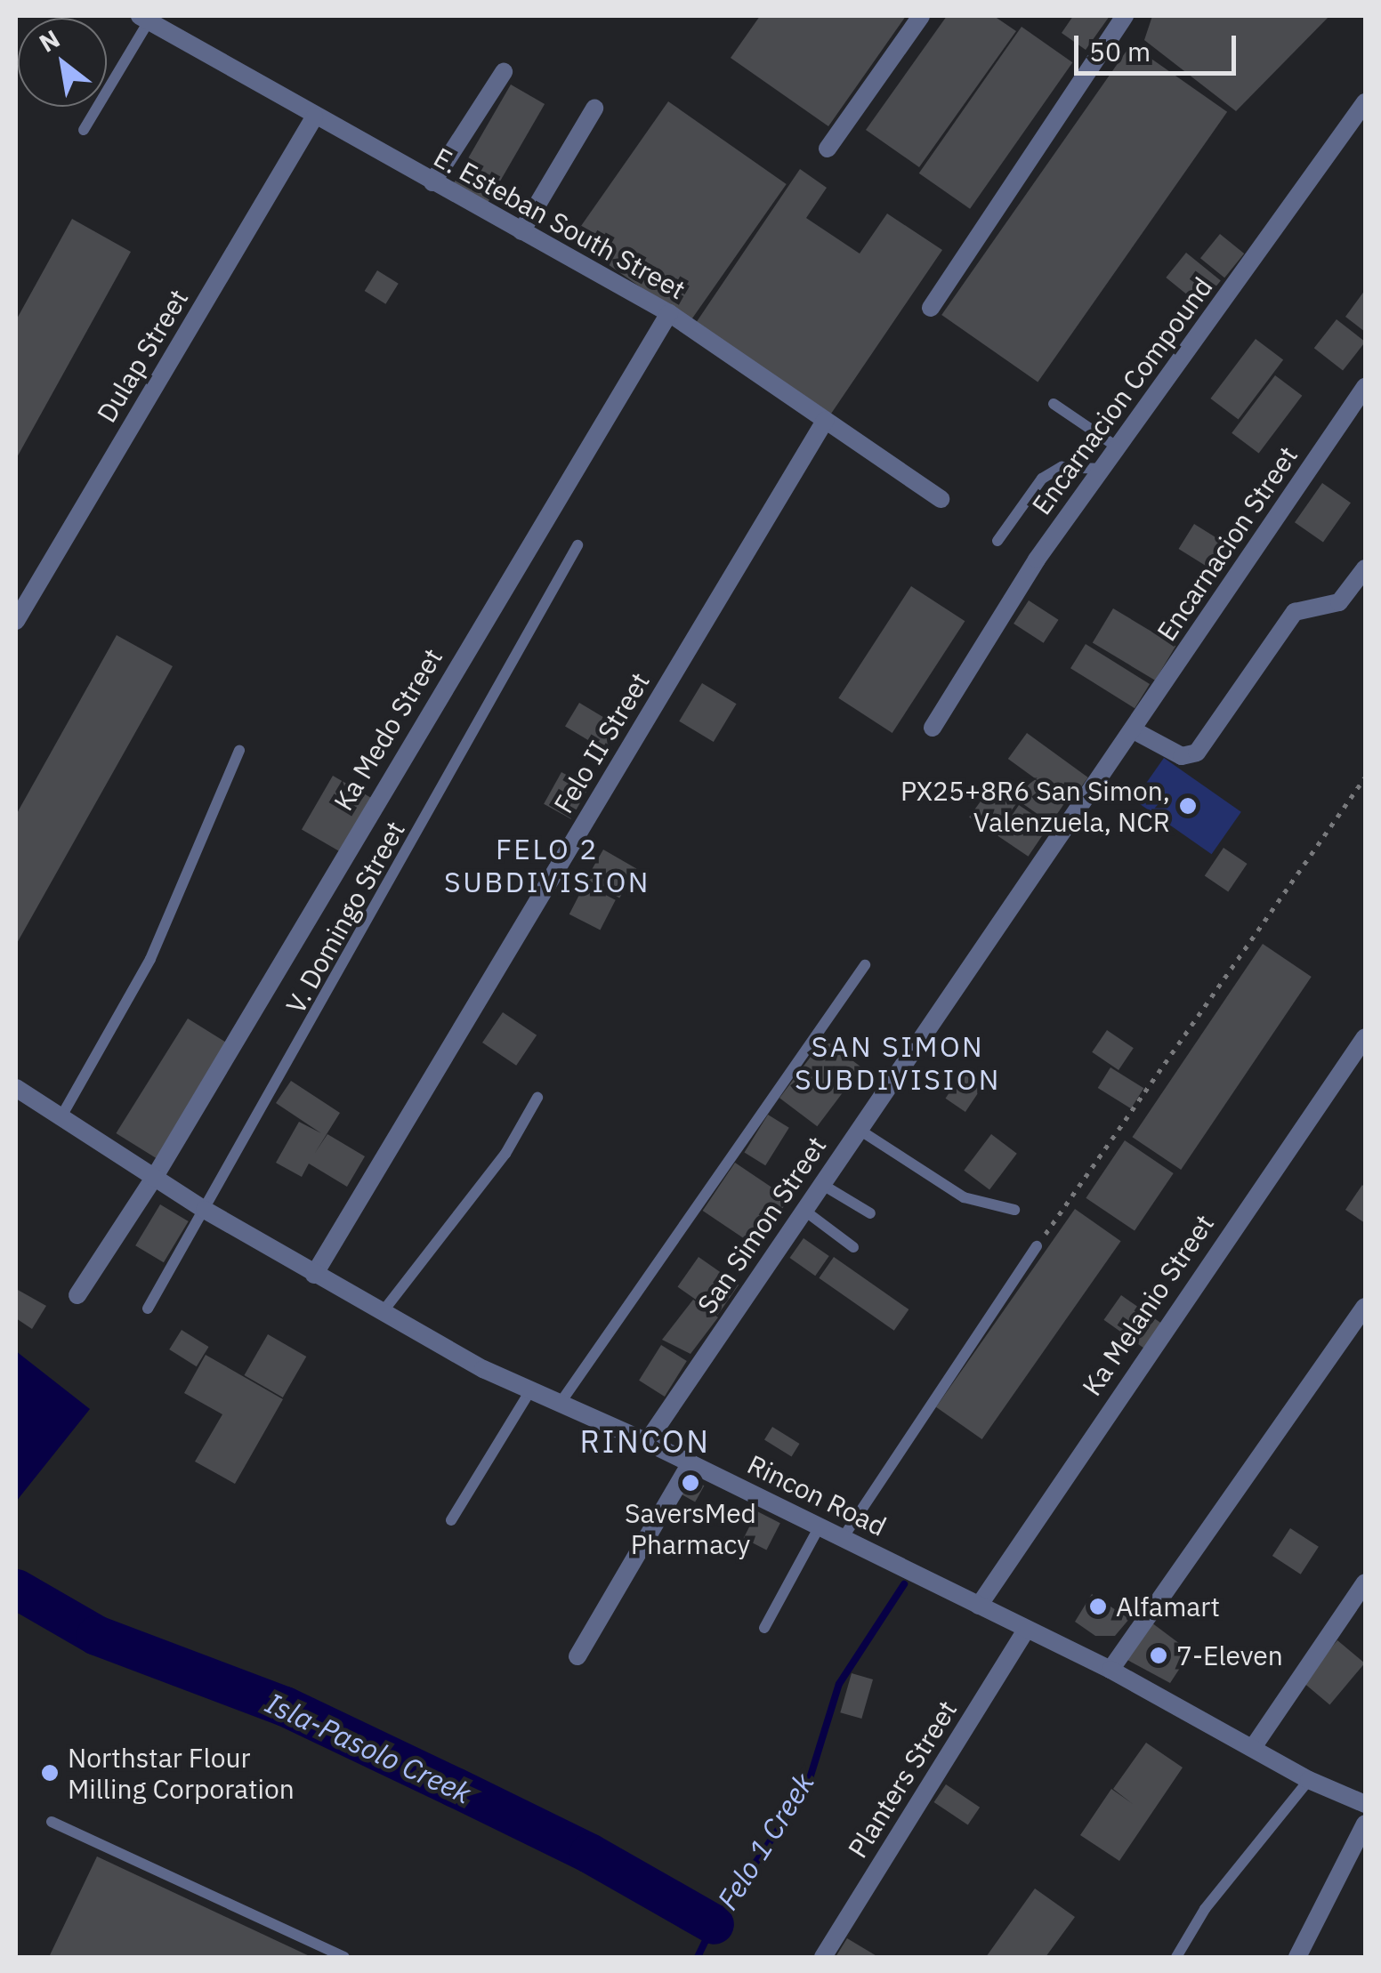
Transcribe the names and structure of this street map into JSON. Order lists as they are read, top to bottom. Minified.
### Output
{"streets":{"street":["E. Esteban South Street","Dulap Street","Encarnacion Compound","Encarnacion Street","Ka Medo Street","Felo II Street","San Simon Street","Ka Melanio Street","Rincon Road","Planters Street"],"lane":["V. Domingo Street"]},"crossings":[["E. Esteban South Street","Dulap Street"],["E. Esteban South Street","Ka Medo Street"],["E. Esteban South Street","Felo II Street"],["Encarnacion Street","San Simon Street"],["Ka Medo Street","Rincon Road"],["Felo II Street","Rincon Road"],["V. Domingo Street","Rincon Road"],["San Simon Street","Rincon Road"],["Ka Melanio Street","Rincon Road"],["Rincon Road","Planters Street"]],"districts":["FELO 2 SUBDIVISION","SAN SIMON SUBDIVISION","RINCON"],"water":["Isla-Pasolo Creek","Felo 1 Creek"],"places":["PX25+8R6 San Simon, Valenzuela, NCR","SaversMed Pharmacy","Alfamart","7-Eleven","Northstar Flour Milling Corporation"],"scale_bar":"50 m","north":"top left"}
